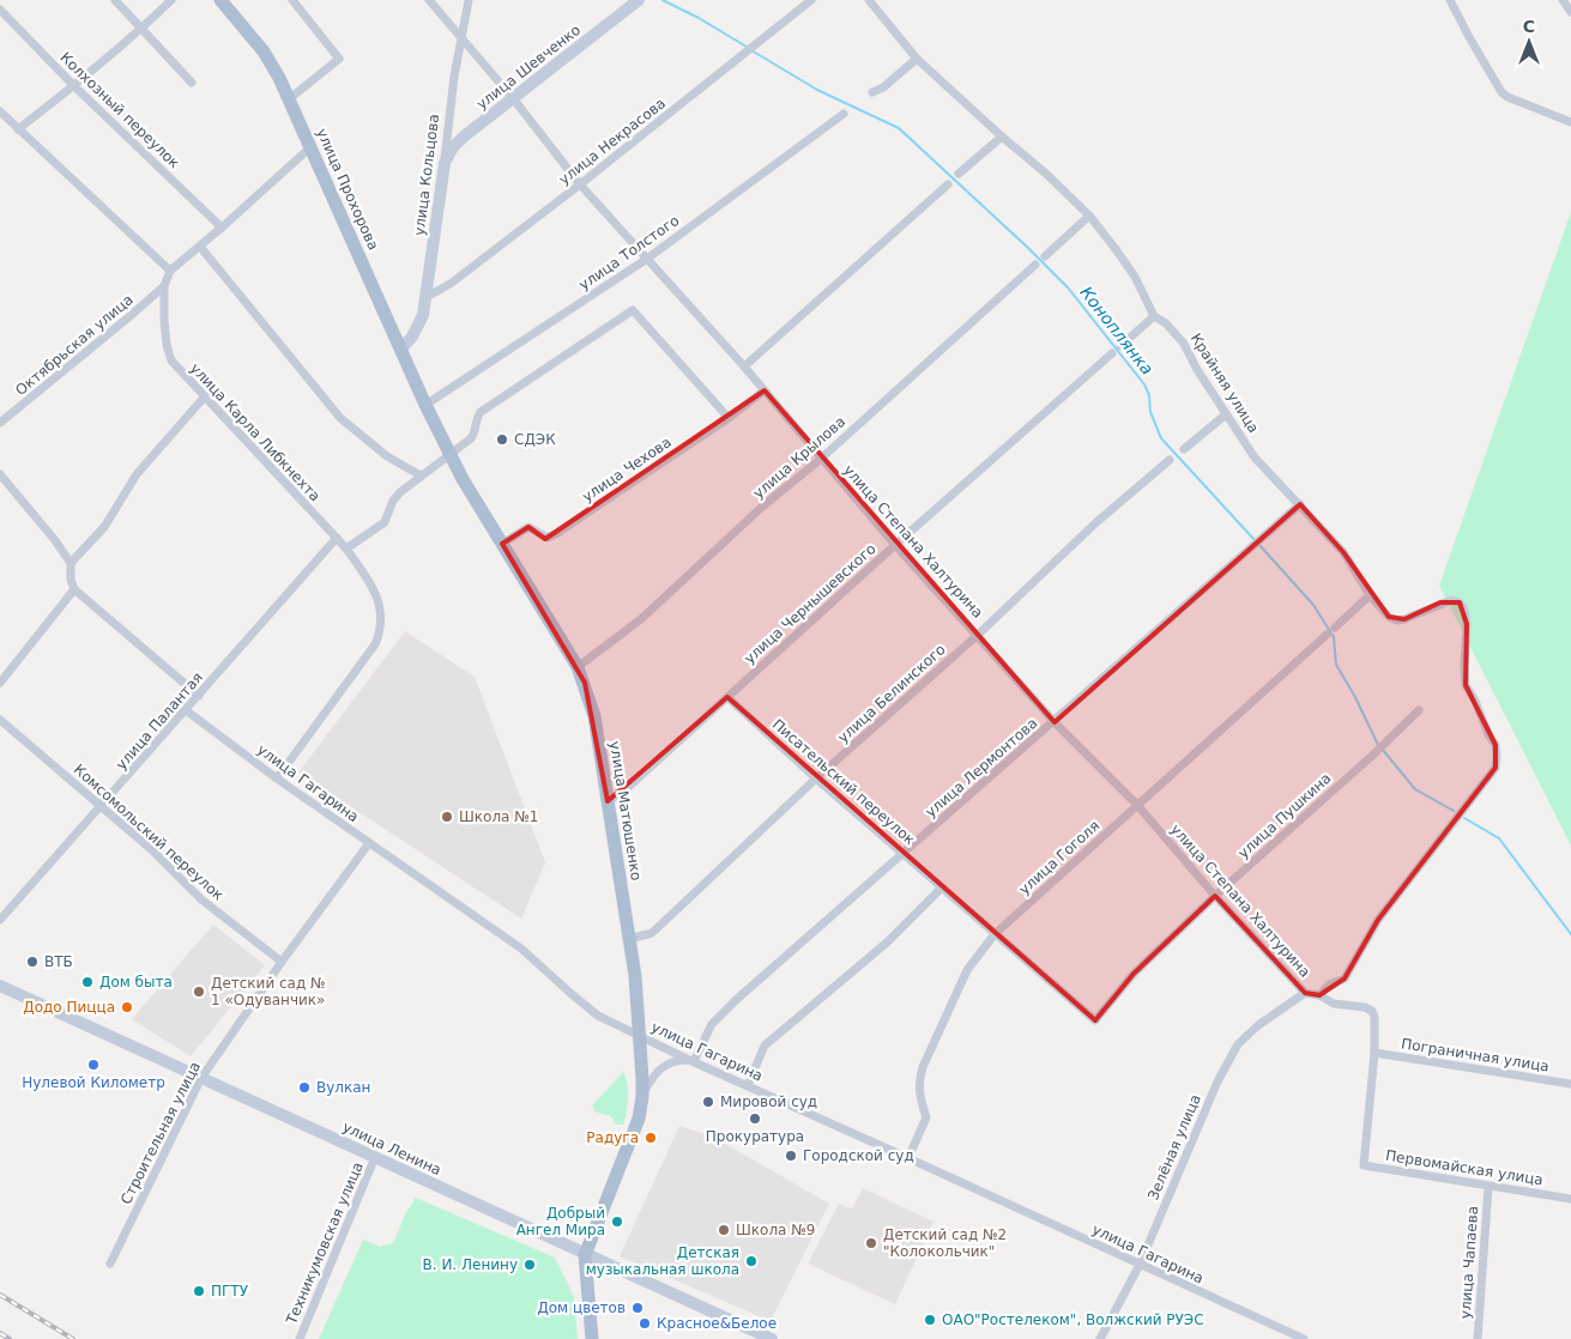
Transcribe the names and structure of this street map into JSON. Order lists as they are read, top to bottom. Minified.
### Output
{"streets":{"main road":["улица Шевченко","улица Кольцова","улица Прохорова","улица Матюшенко","улица Ленина"],"street":["Колхозный переулок","улица Некрасова","улица Толстого","Октябрьская улица","Крайняя улица","улица Карла Либкнехта","улица Крылова","улица Чехова","улица Степана Халтурина","улица Чернышевского","улица Белинского","улица Палантая","улица Лермонтова","Писательский переулок","улица Гагарина","улица Пушкина","Комсомольский переулок","улица Гоголя","Пограничная улица","Строительная улица","Зелёная улица","Первомайская улица","Техникумовская улица","улица Чапаева"]},"crossings":[["улица Шевченко","улица Кольцова"],["улица Шевченко","улица Степана Халтурина"],["улица Некрасова","улица Кольцова"],["улица Некрасова","улица Степана Халтурина"],["улица Кольцова","улица Прохорова"],["улица Кольцова","улица Степана Халтурина"],["улица Прохорова","улица Толстого"],["улица Прохорова","улица Матюшенко"],["улица Толстого","улица Степана Халтурина"],["улица Толстого","улица Матюшенко"],["Октябрьская улица","улица Карла Либкнехта"],["Крайняя улица","улица Лермонтова"],["Крайняя улица","Первомайская улица"],["улица Карла Либкнехта","улица Палантая"],["улица Крылова","улица Степана Халтурина"],["улица Крылова","улица Матюшенко"],["улица Чехова","улица Степана Халтурина"],["улица Чехова","улица Матюшенко"],["улица Степана Халтурина","улица Чернышевского"],["улица Степана Халтурина","улица Белинского"],["улица Степана Халтурина","улица Лермонтова"],["улица Степана Халтурина","улица Пушкина"],["улица Степана Халтурина","улица Гоголя"],["улица Степана Халтурина","Зелёная улица"],["улица Степана Халтурина","Первомайская улица"],["улица Чернышевского","Писательский переулок"],["улица Чернышевского","улица Матюшенко"],["улица Белинского","Писательский переулок"],["улица Белинского","улица Матюшенко"],["улица Палантая","улица Гагарина"],["улица Палантая","Комсомольский переулок"],["улица Лермонтова","Писательский переулок"],["улица Лермонтова","улица Гагарина"],["Писательский переулок","улица Пушкина"],["Писательский переулок","улица Гоголя"],["улица Гагарина","улица Матюшенко"],["улица Гагарина","улица Гоголя"],["улица Гагарина","Строительная улица"],["улица Гагарина","Зелёная улица"],["улица Матюшенко","улица Ленина"],["Комсомольский переулок","Строительная улица"],["Пограничная улица","Первомайская улица"],["Строительная улица","улица Ленина"],["Зелёная улица","Первомайская улица"],["улица Ленина","Техникумовская улица"],["Первомайская улица","улица Чапаева"]],"water":["Коноплянка"],"places":["СДЭК","Школа №1","ВТБ","Дом быта","Детский сад № 1 «Одуванчик»","Додо Пицца","Нулевой Километр","Вулкан","Мировой суд","Прокуратура","Радуга","Городской суд","Добрый Ангел Мира","Школа №9","Детский сад №2 \"Колокольчик\"","Детская музыкальная школа","В. И. Ленину","ПГТУ","Дом цветов","ОАО\"Ростелеком\", Волжский РУЭС","Красное&Белое"],"north":"top"}
